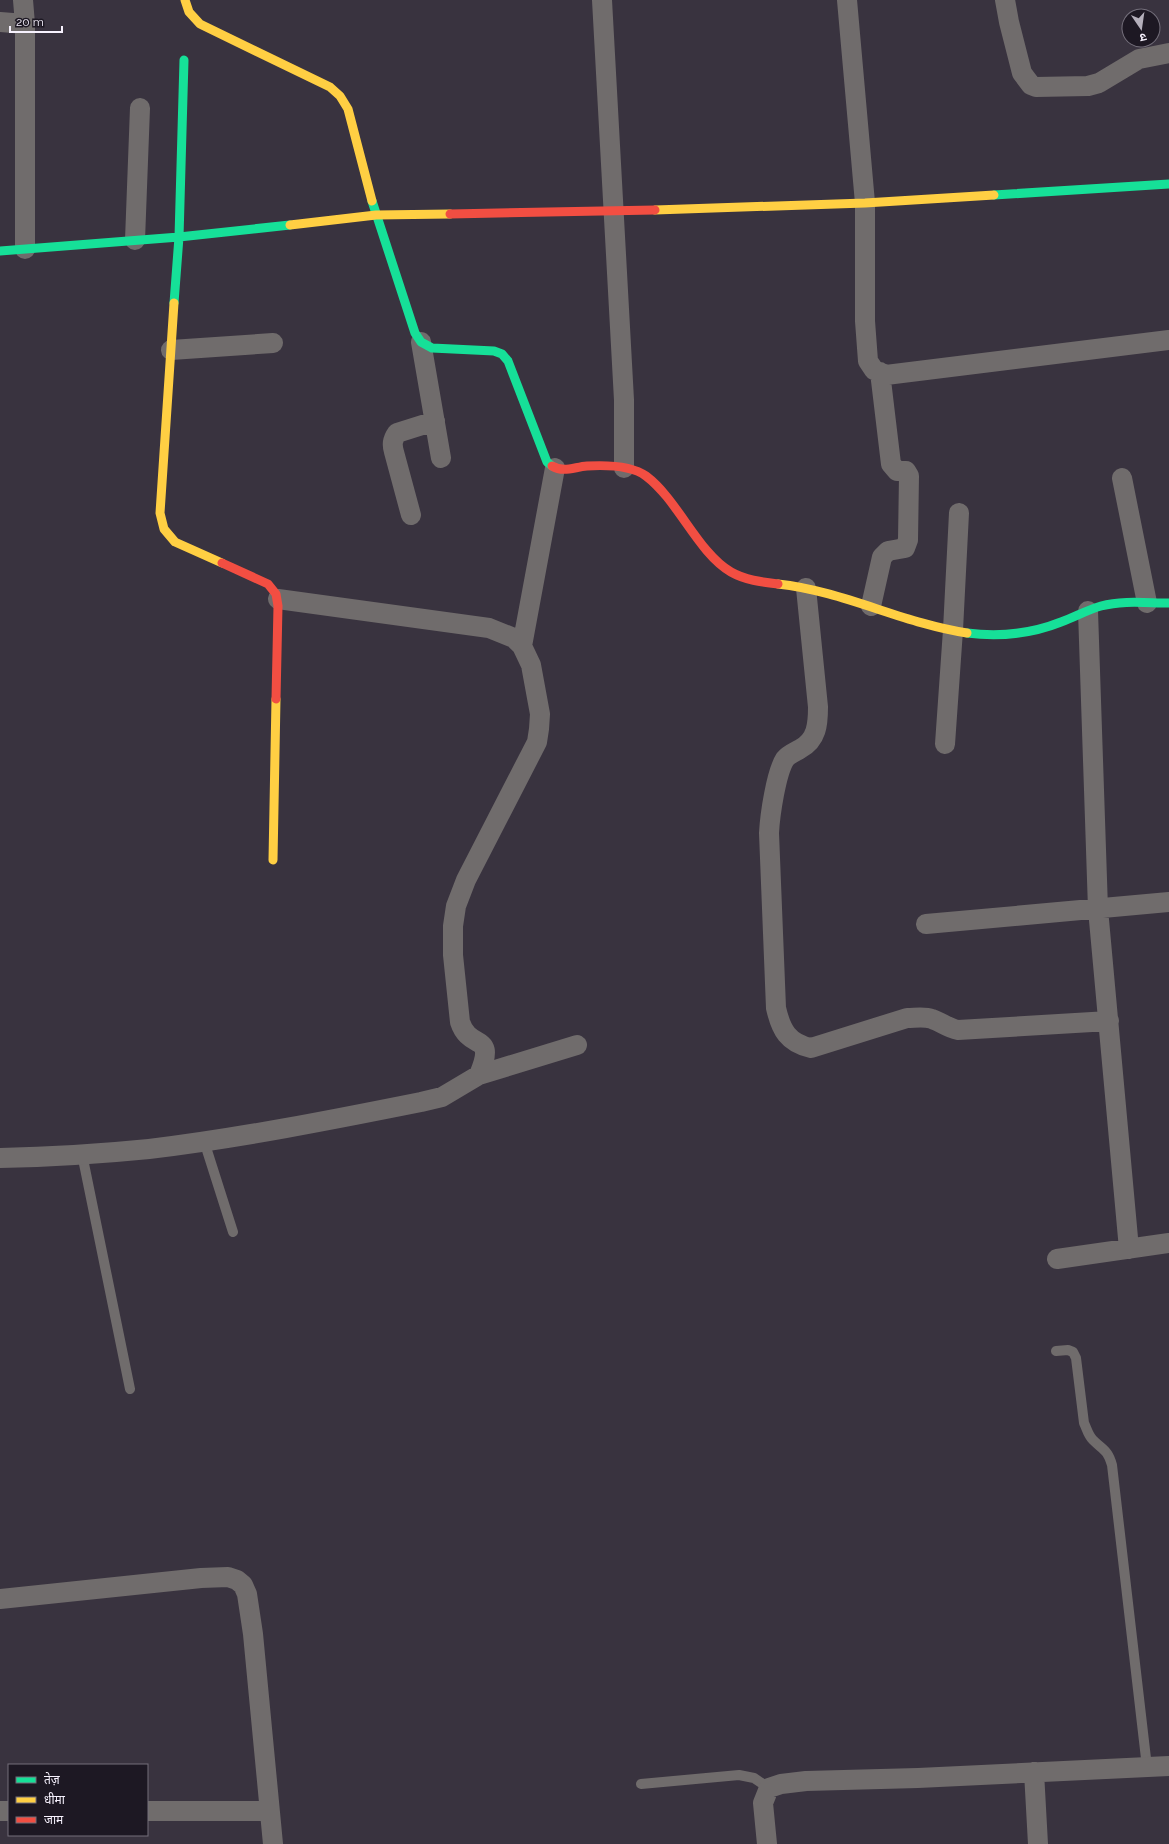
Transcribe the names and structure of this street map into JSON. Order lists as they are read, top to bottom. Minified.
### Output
{"legend":["तेज़","धीमा","जाम"],"scale_bar":"20 m","north":"bottom"}
